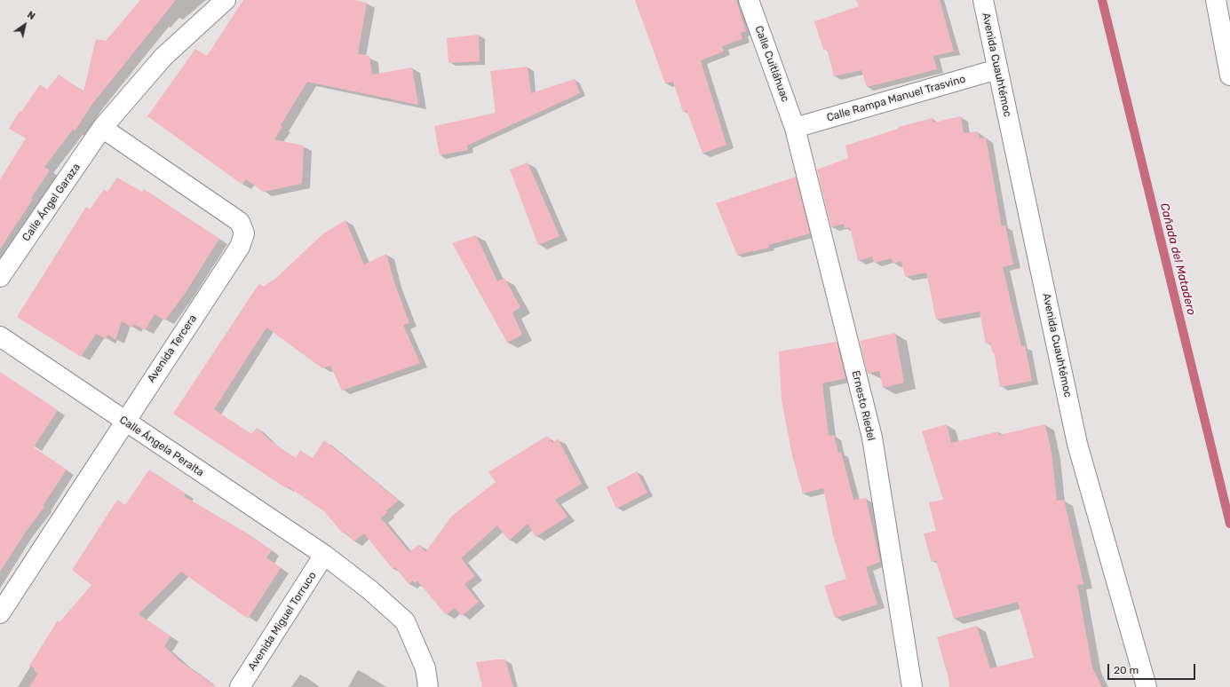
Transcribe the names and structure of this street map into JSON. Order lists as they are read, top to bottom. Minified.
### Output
{"streets":{"main road":["Calle Cuitláhuac","Avenida Cuauhtémoc","Calle Rampa Manuel Trasvino","Calle Ángel Garaza","Avenida Tercera","Ernesto Riedel","Calle Ángela Peralta","Avenida Miguel Torruco"]},"crossings":[["Calle Cuitláhuac","Calle Rampa Manuel Trasvino"],["Calle Cuitláhuac","Ernesto Riedel"],["Avenida Cuauhtémoc","Calle Rampa Manuel Trasvino"],["Calle Rampa Manuel Trasvino","Ernesto Riedel"],["Calle Ángel Garaza","Avenida Tercera"],["Avenida Tercera","Calle Ángela Peralta"],["Calle Ángela Peralta","Avenida Miguel Torruco"]],"water":["Cañada del Matadero"],"scale_bar":"20 m","north":"top right"}
